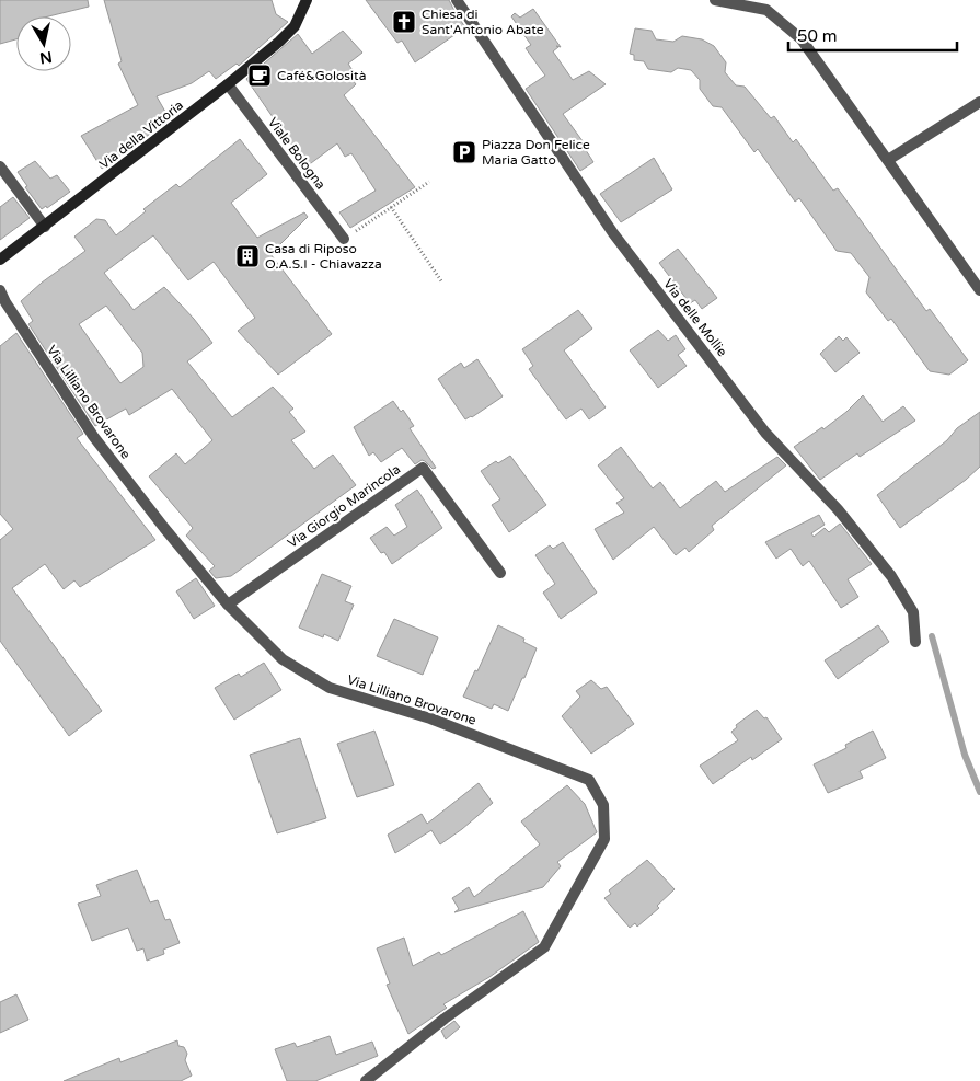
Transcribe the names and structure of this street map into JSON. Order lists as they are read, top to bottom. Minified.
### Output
{"streets":{"street":["Via della Vittoria","Viale Bologna","Via delle Mollie","Via Lilliano Brovarone","Via Giorgio Marincola"]},"crossings":[["Via della Vittoria","Viale Bologna"],["Via Lilliano Brovarone","Via Giorgio Marincola"]],"places":{"church":["Chiesa di Sant'Antonio Abate"],"cafe":["Café&Golosità"],"parking":["Piazza Don Felice Maria Gatto"],"building":["Casa di Riposo O.A.S.I - Chiavazza"]},"scale_bar":"50 m","north":"bottom"}
